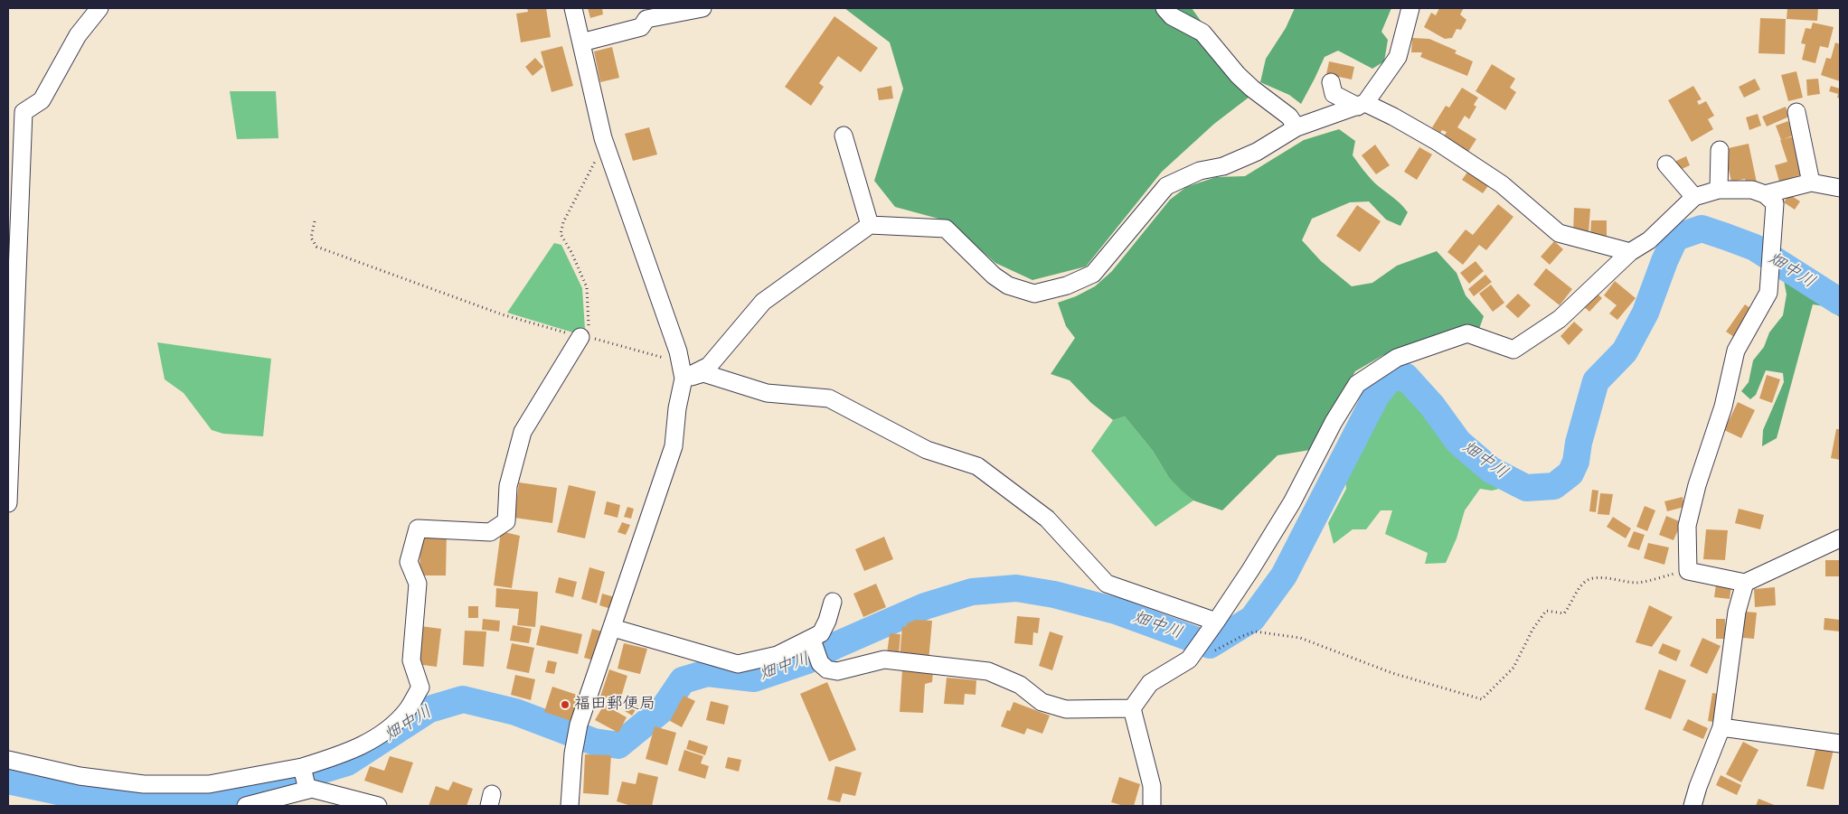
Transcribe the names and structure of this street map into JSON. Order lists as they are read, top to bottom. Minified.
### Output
{"water":["畑中川"],"places":["福田郵便局"]}
